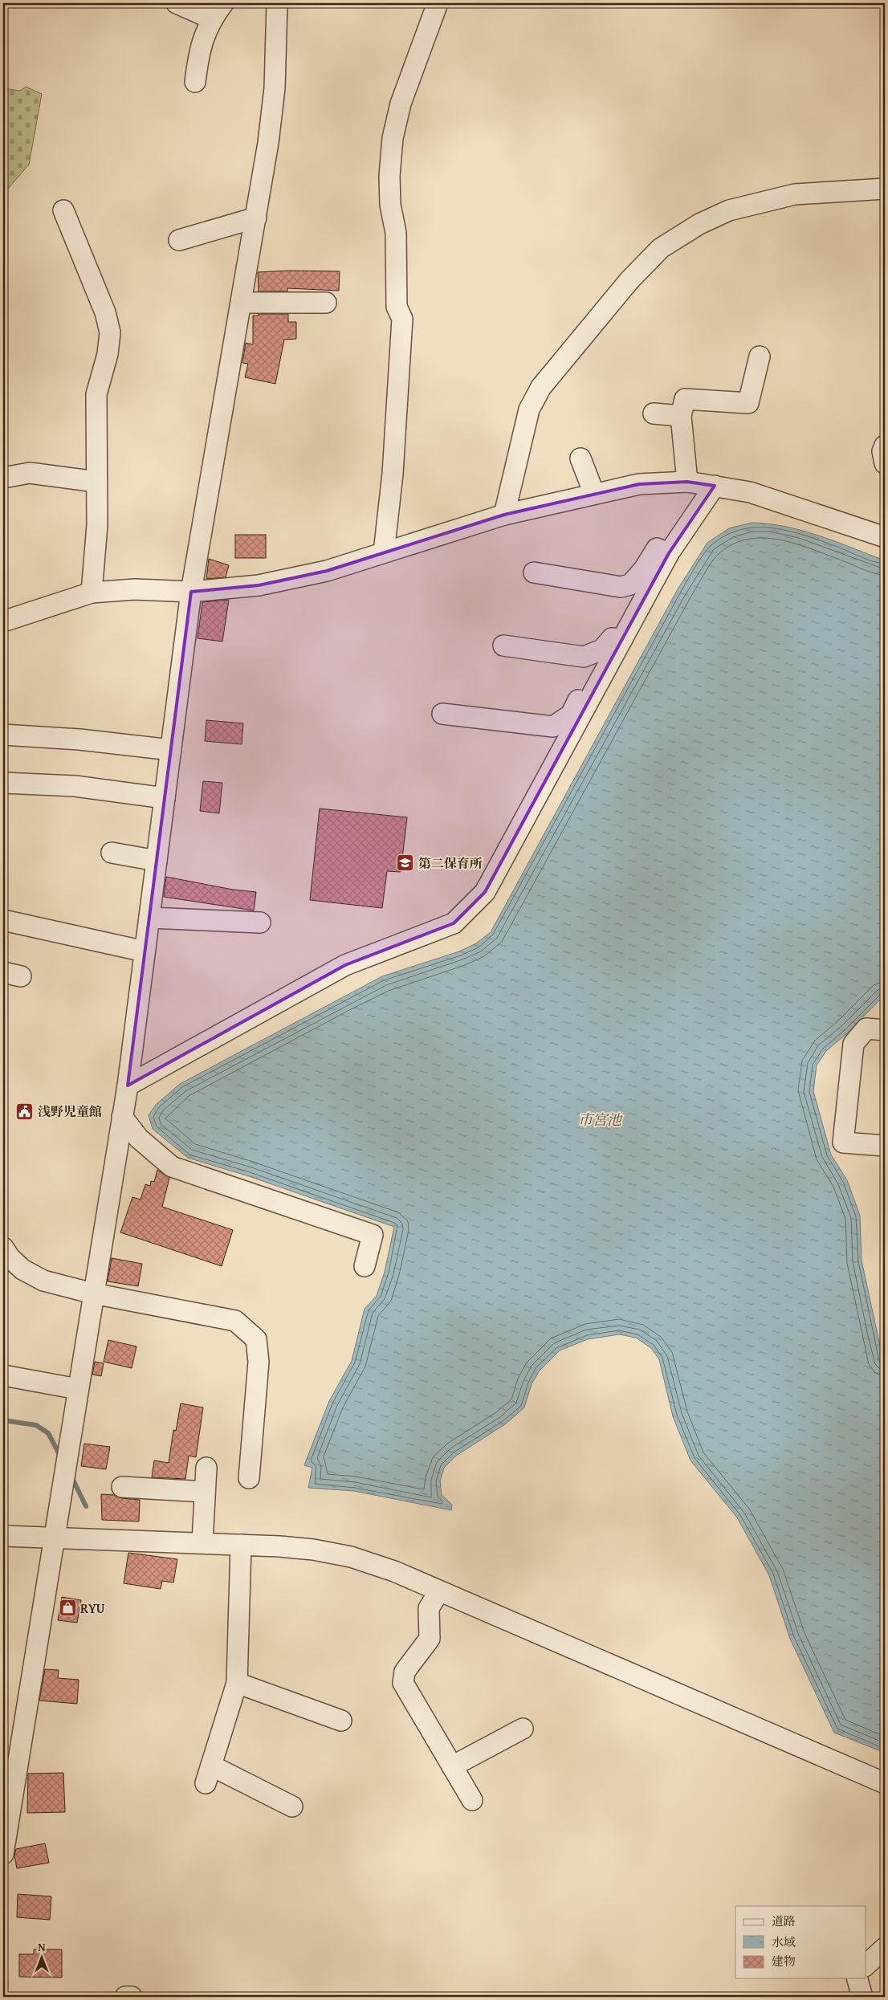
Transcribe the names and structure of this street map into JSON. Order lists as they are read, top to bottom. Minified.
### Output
{"water":["市宮池"],"places":{"school or university":["第二保育所"],"public building":["浅野児童館"],"shop":["RYU"]},"legend":["道路","水域","建物"],"north":"top"}
